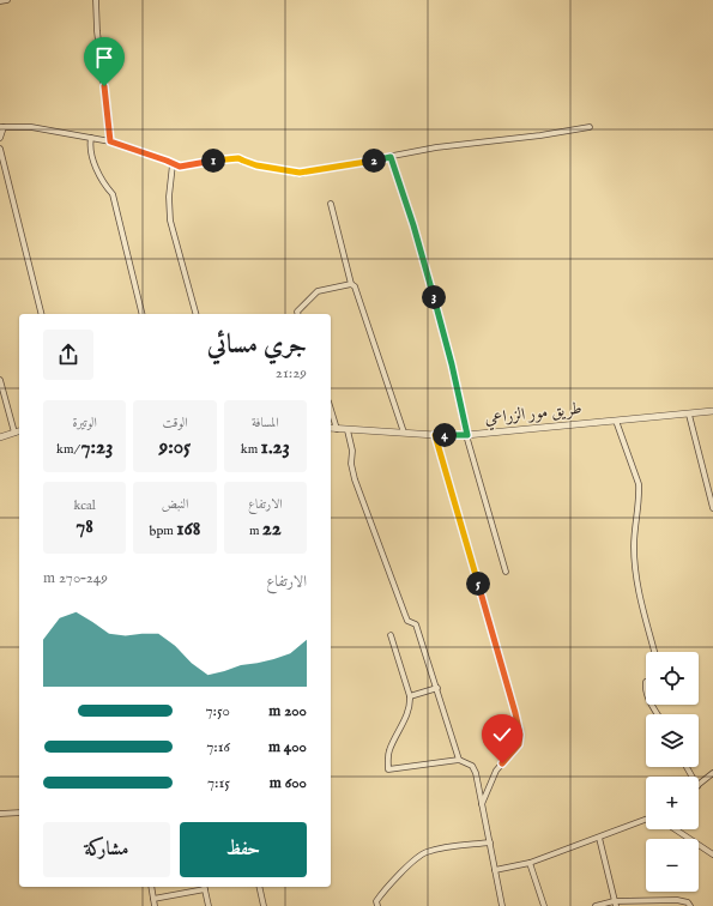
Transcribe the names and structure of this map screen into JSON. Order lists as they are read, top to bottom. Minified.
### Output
{"streets":{"street":["طريق مور الزراعي"]},"page":{"pins":["1","2","3","4","5"],"heading":["جري مسائي","21:29"],"stats":[["المسافة","1.23 km"],["الوقت","9:05"],["الوتيرة","7:23 /km"],["الارتفاع","22 m"],["النبض","168 bpm"],["kcal","78"]],"chart":["الارتفاع","249–270 m"],"map_buttons":["+","−"],"list":[{"name":"200 m","note":"7:50"},{"name":"400 m","note":"7:16"},{"name":"600 m","note":"7:15"}],"buttons":["حفظ","مشاركة"]}}
